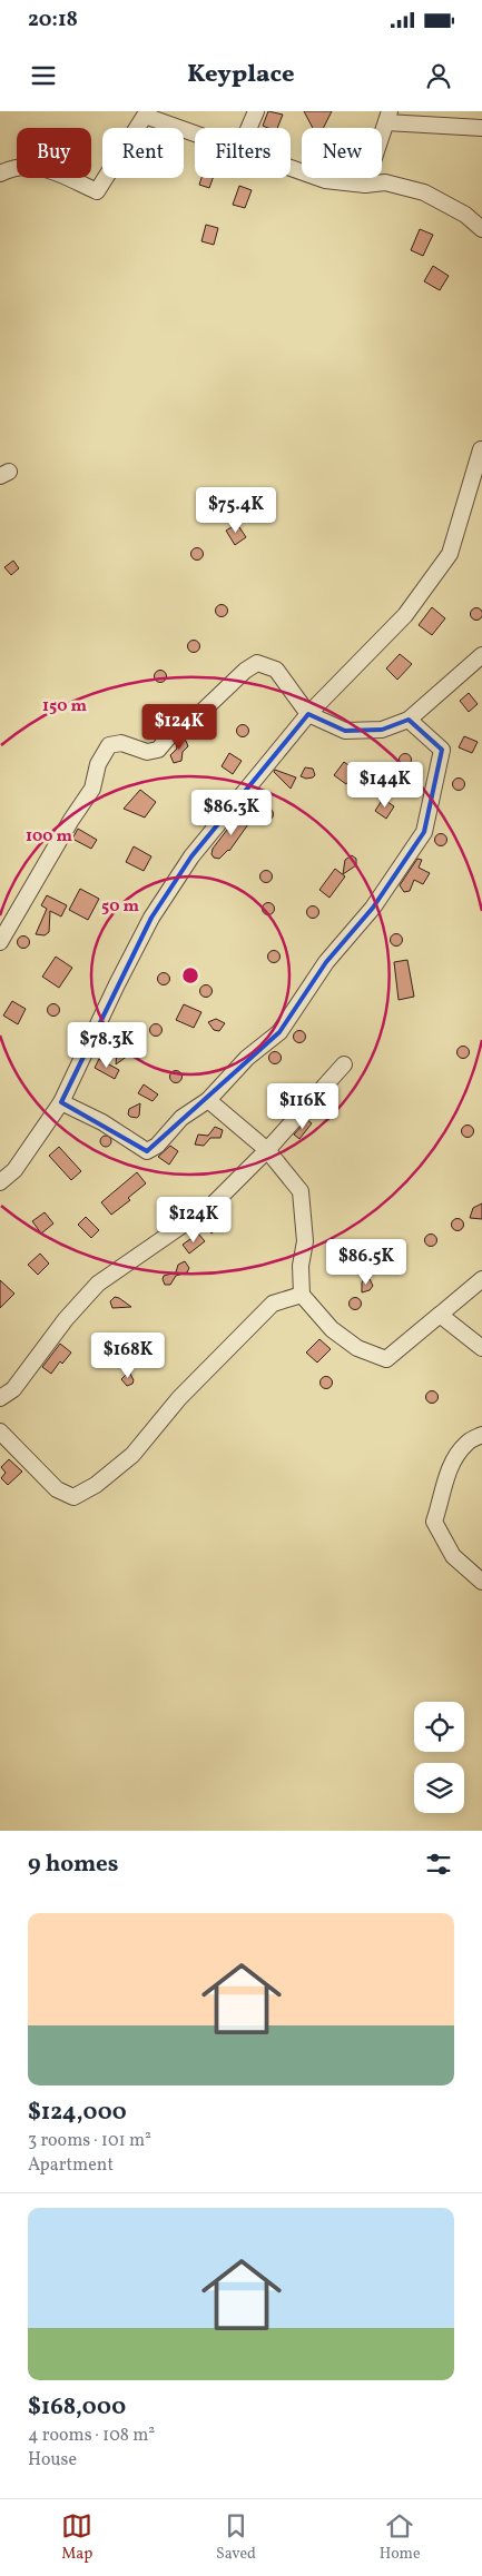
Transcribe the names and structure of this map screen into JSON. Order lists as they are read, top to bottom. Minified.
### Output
{"page":{"status":"20:18","header":"Keyplace","chip":["Buy","Rent","Filters","New"],"price":["$75.4K","$124K","$144K","$86.3K","$78.3K","$116K","$124K","$86.5K","$168K"],"heading":"9 homes","list":[{"name":"$124,000","note":"3 rooms · 101 m² · Apartment"},{"name":"$168,000","note":"4 rooms · 108 m² · House"}],"tabs":["Map","Saved","Home"]},"rings":["150 m","100 m","50 m"]}
